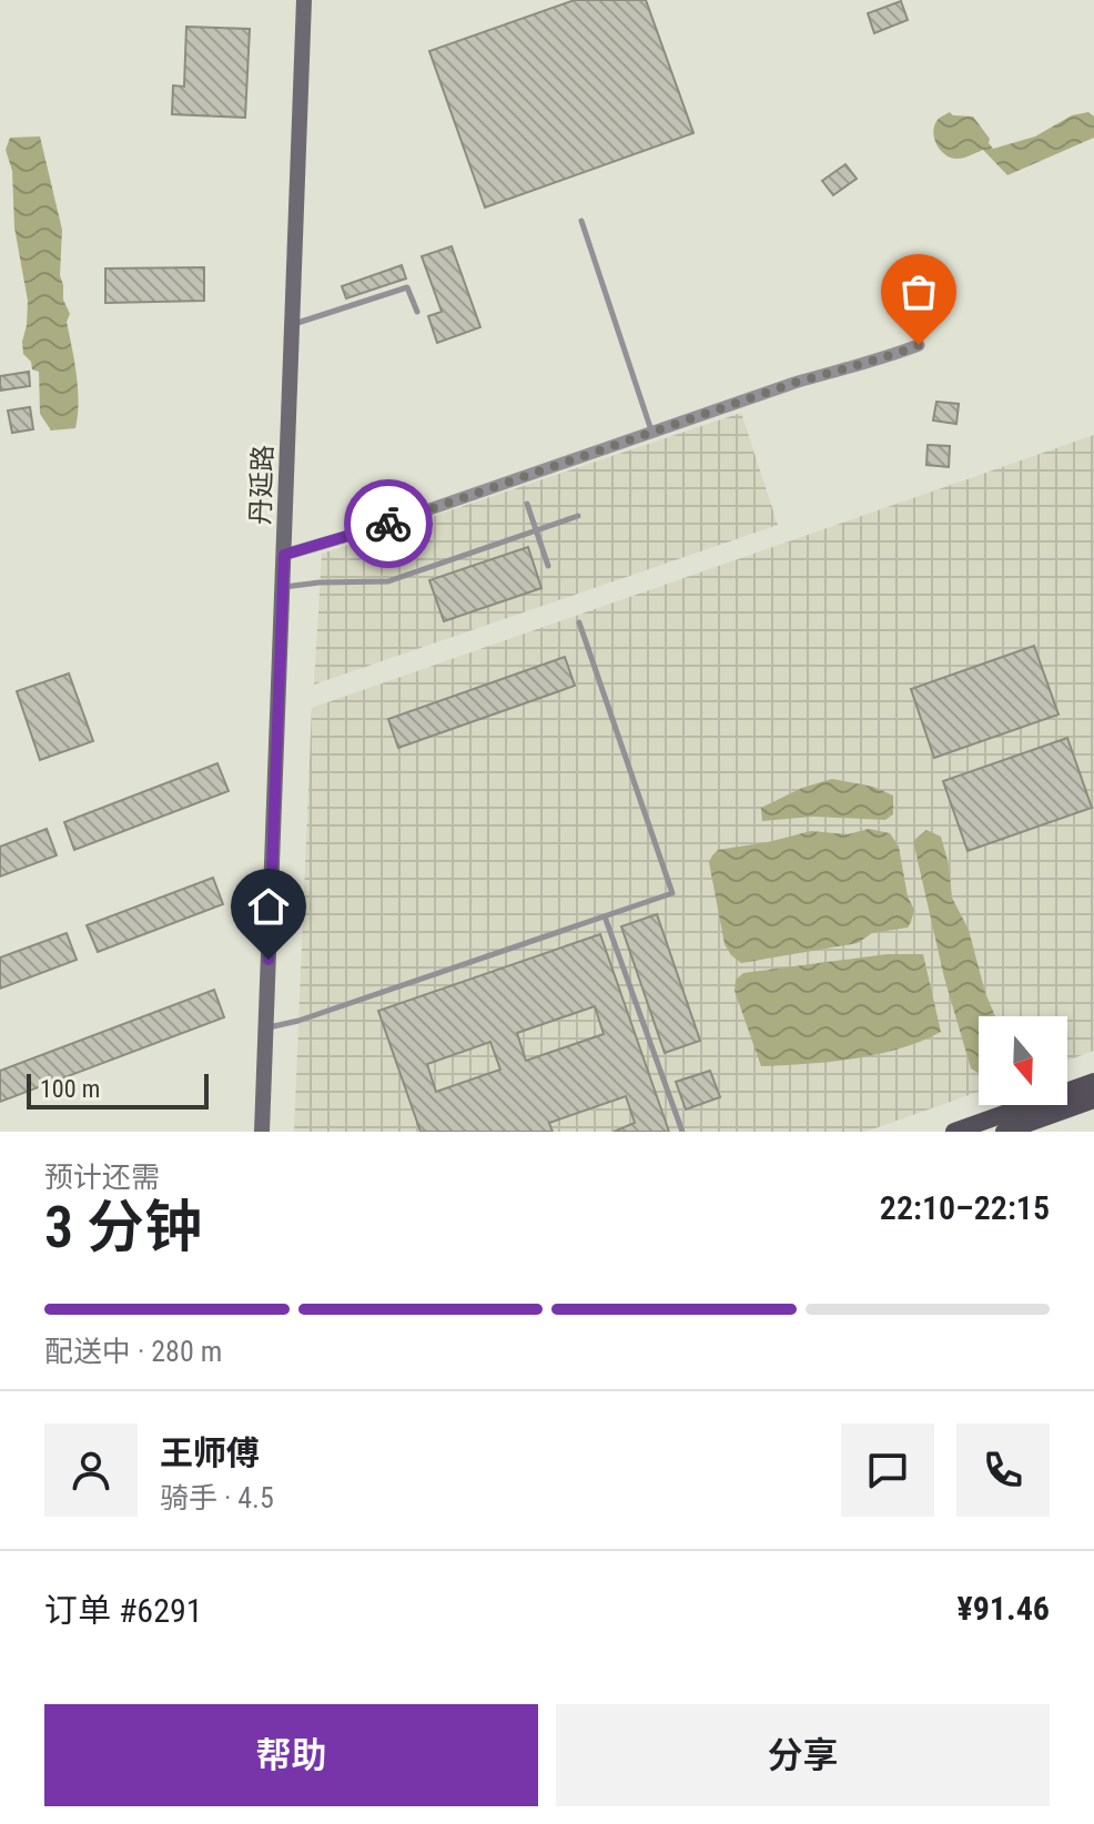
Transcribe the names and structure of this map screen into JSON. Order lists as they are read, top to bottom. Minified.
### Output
{"streets":{"main road":["丹延路"]},"scale_bar":"100 m","north":"bottom","page":{"scale":"100 m","heading":["3 分钟","预计还需","22:10–22:15"],"panel":["王师傅","骑手 · 4.5","订单 #6291","¥91.46"],"bar":"配送中 · 280 m","buttons":["帮助","分享"]}}
